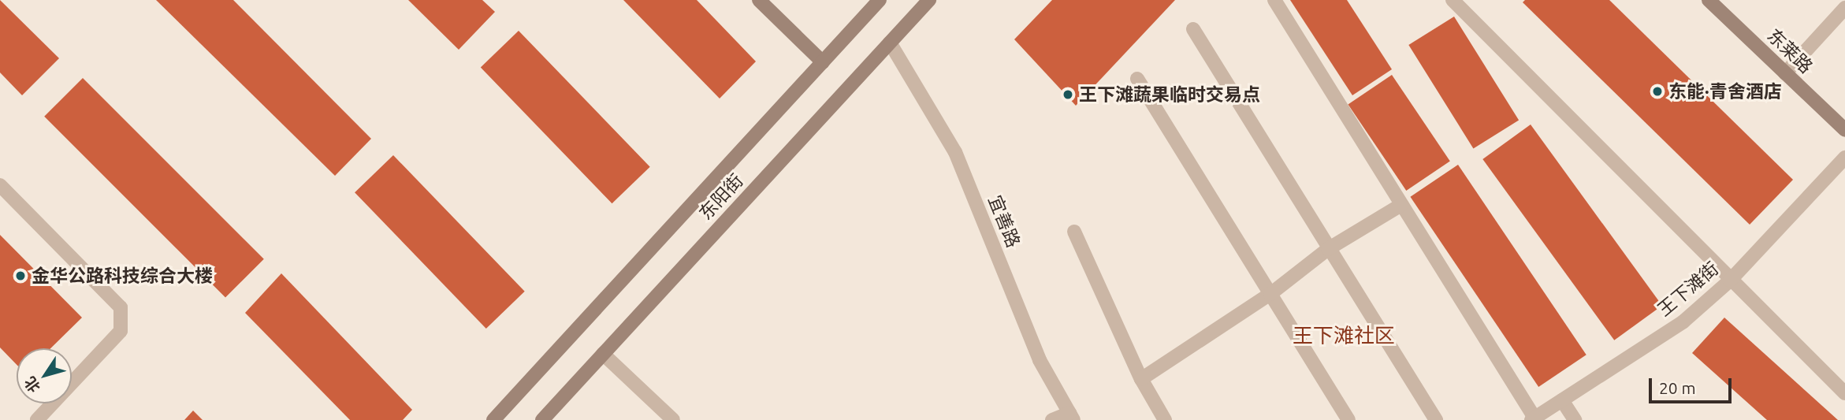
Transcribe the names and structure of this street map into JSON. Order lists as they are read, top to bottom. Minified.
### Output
{"streets":{"main road":["东莱路","东阳街"],"street":["宜善路","王下滩街"]},"crossings":[["东阳街","宜善路"]],"districts":["王下滩社区"],"places":["东能·青舍酒店","王下滩蔬果临时交易点","金华公路科技综合大楼"],"scale_bar":"20 m","north":"bottom left"}
